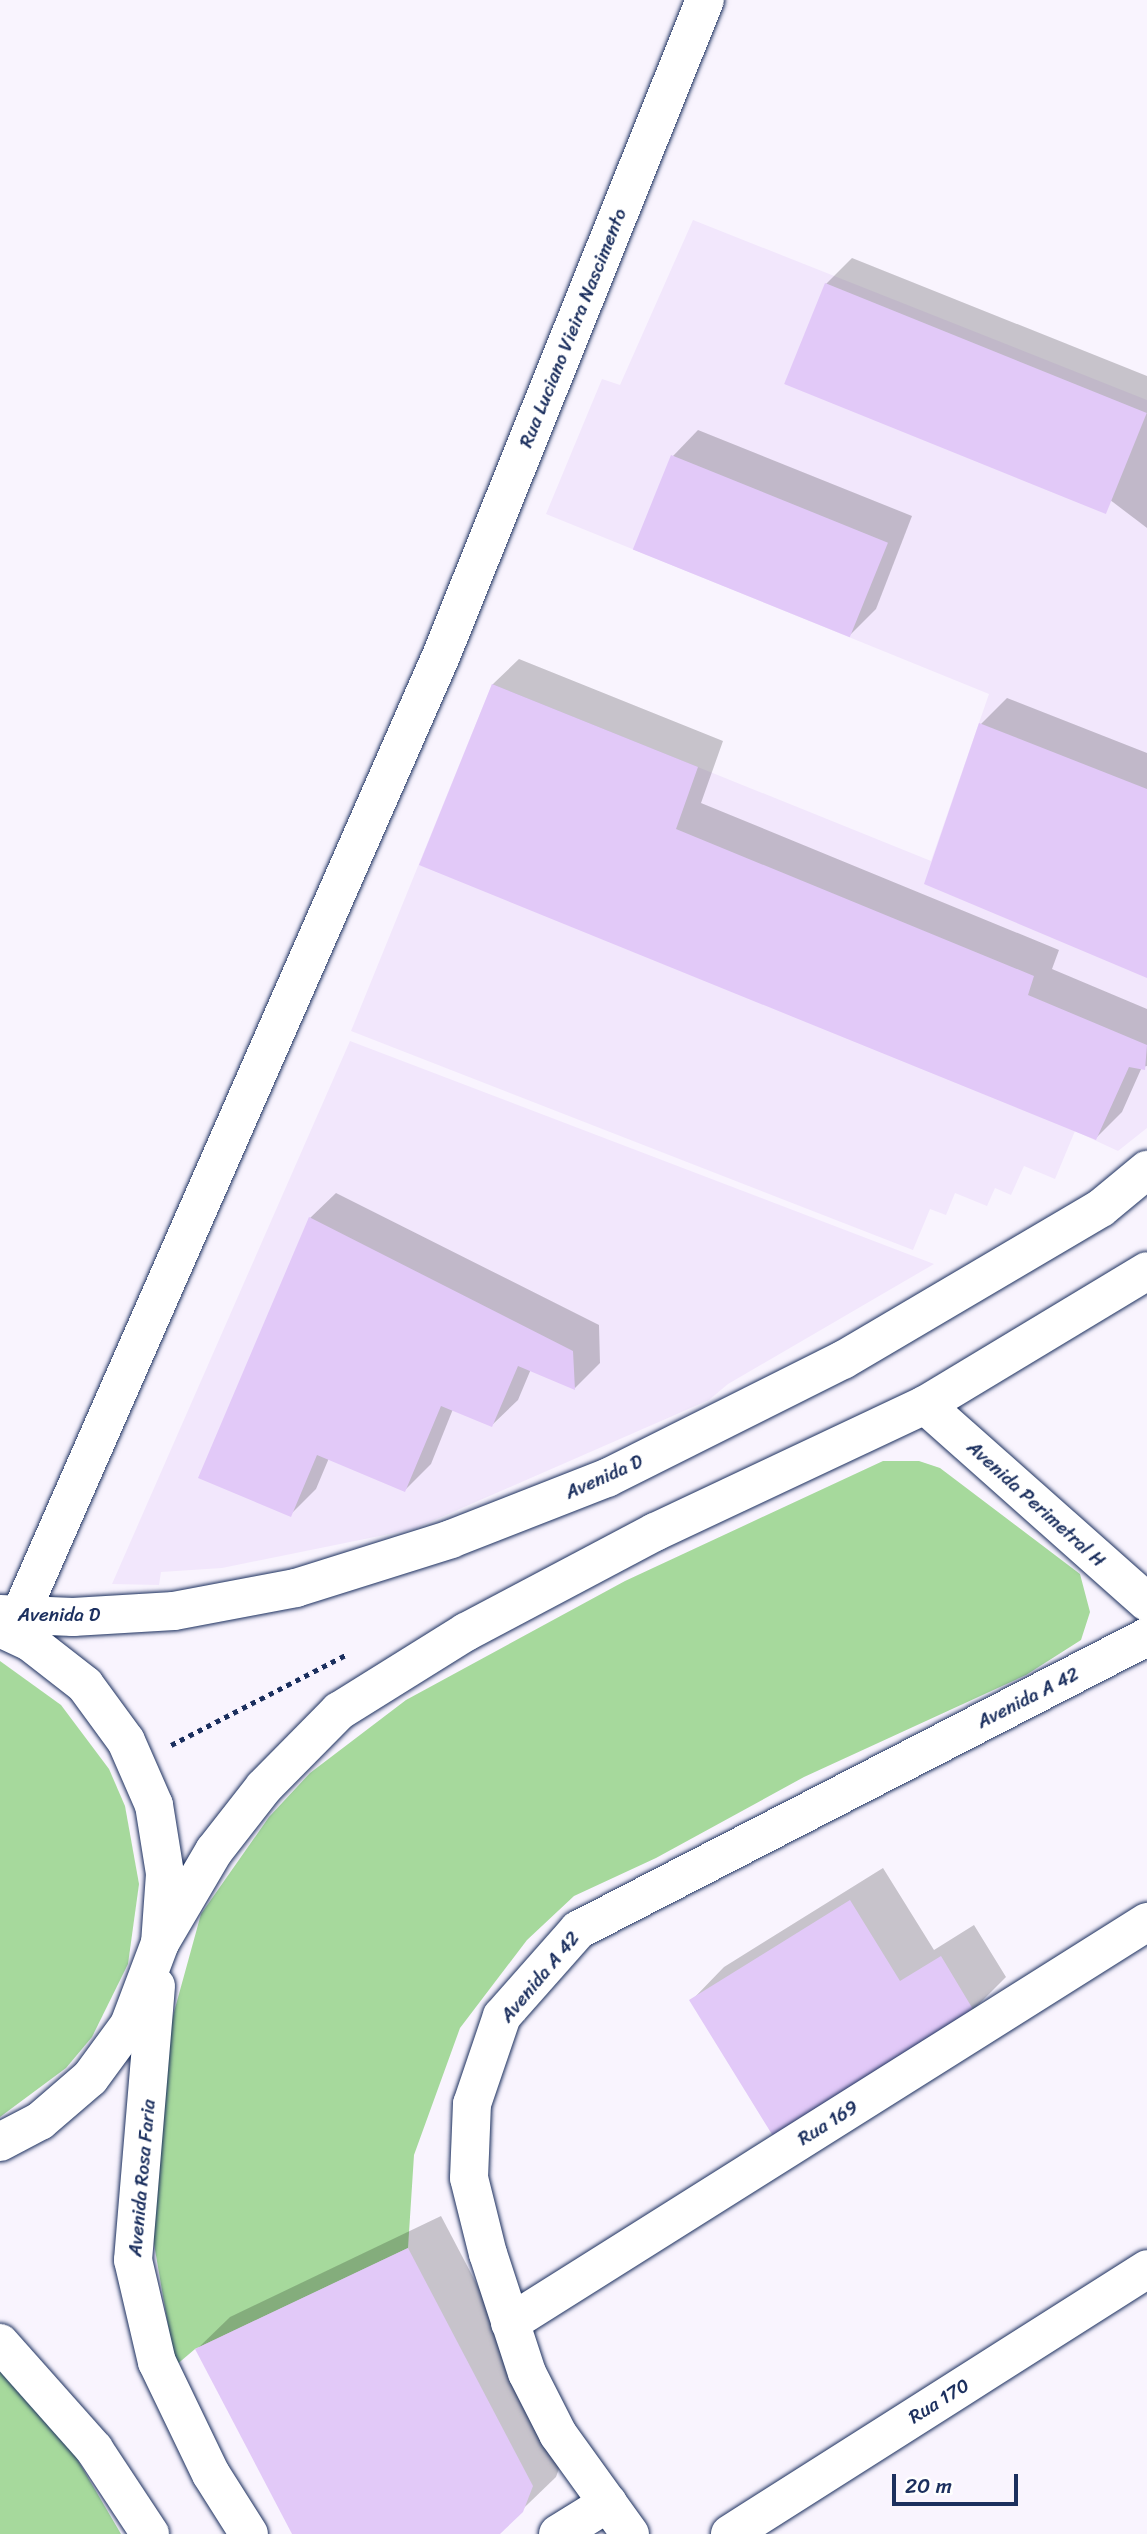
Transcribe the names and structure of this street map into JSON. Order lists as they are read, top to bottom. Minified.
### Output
{"streets":{"street":["Rua Luciano Vieira Nascimento","Avenida D","Avenida Perimetral H","Avenida A 42","Rua 169","Avenida Rosa Faria","Rua 170"]},"crossings":[["Rua Luciano Vieira Nascimento","Avenida D"],["Rua Luciano Vieira Nascimento","Avenida Rosa Faria"],["Avenida D","Avenida Rosa Faria"],["Avenida A 42","Rua 169"]],"scale_bar":"20 m"}
